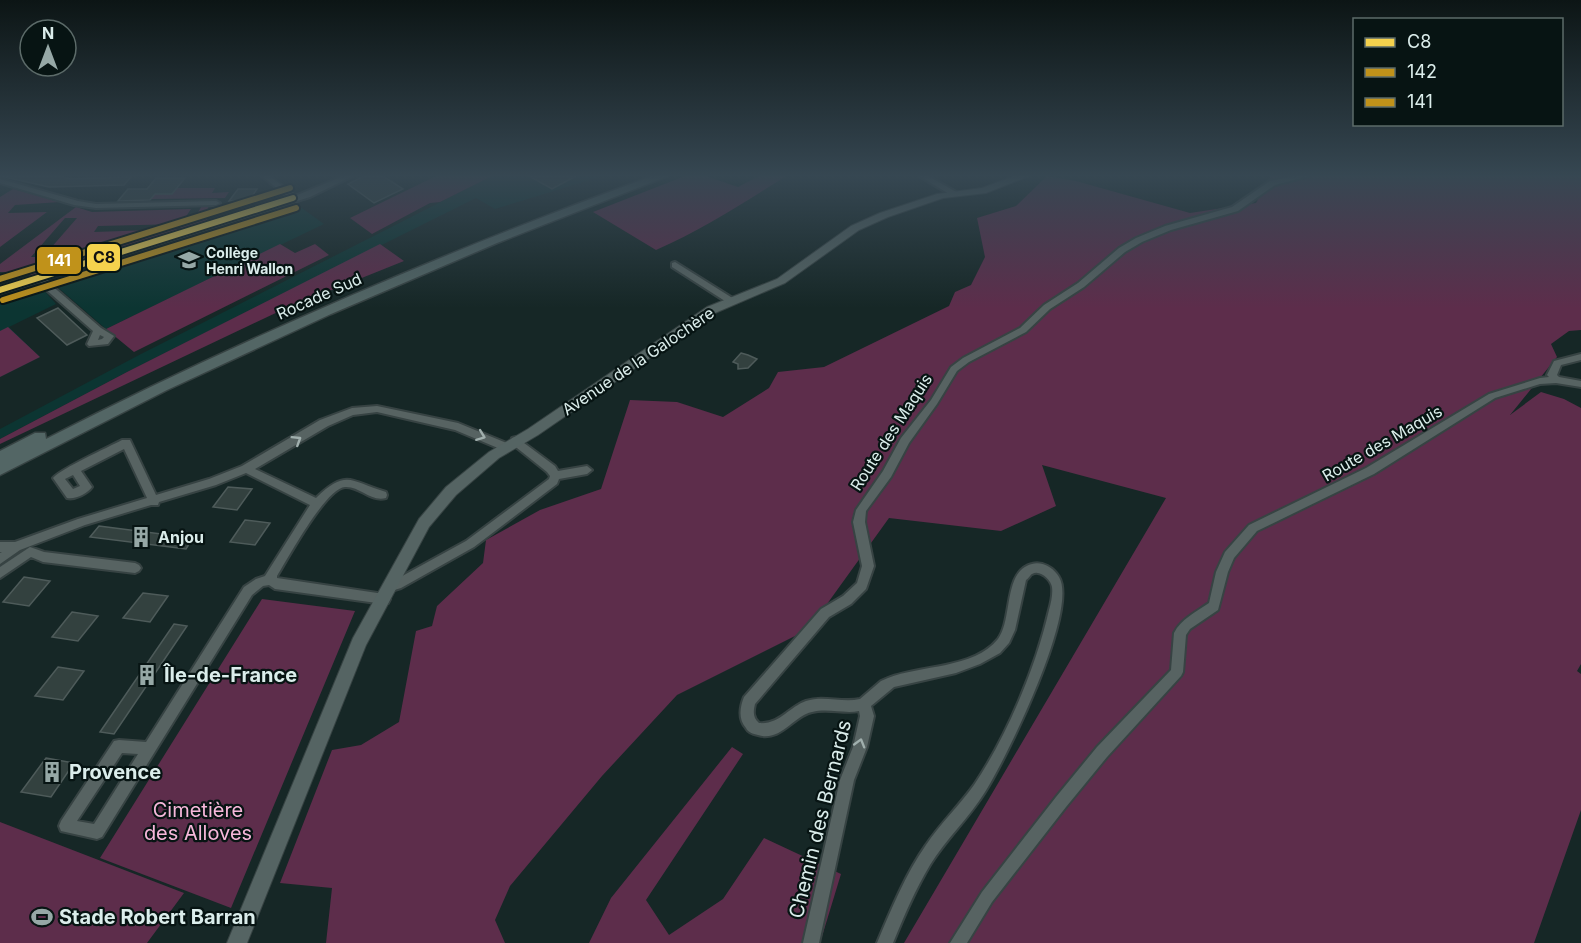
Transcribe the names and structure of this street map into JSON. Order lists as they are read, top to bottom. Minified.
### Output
{"streets":{"highway":["Rocade Sud"],"main road":["Avenue de la Galochère"],"street":["Route des Maquis","Chemin des Bernards"]},"crossings":[["Route des Maquis","Chemin des Bernards"]],"one_way":["Chemin des Bernards"],"parks":["Cimetière des Alloves"],"places":{"school or university":["Collège Henri Wallon"],"building":["Anjou","Île-de-France","Provence"],"sports":["Stade Robert Barran"]},"lines":["transit line C8","transit line 142","transit line 141"],"legend":["C8","142","141"],"north":"top"}
